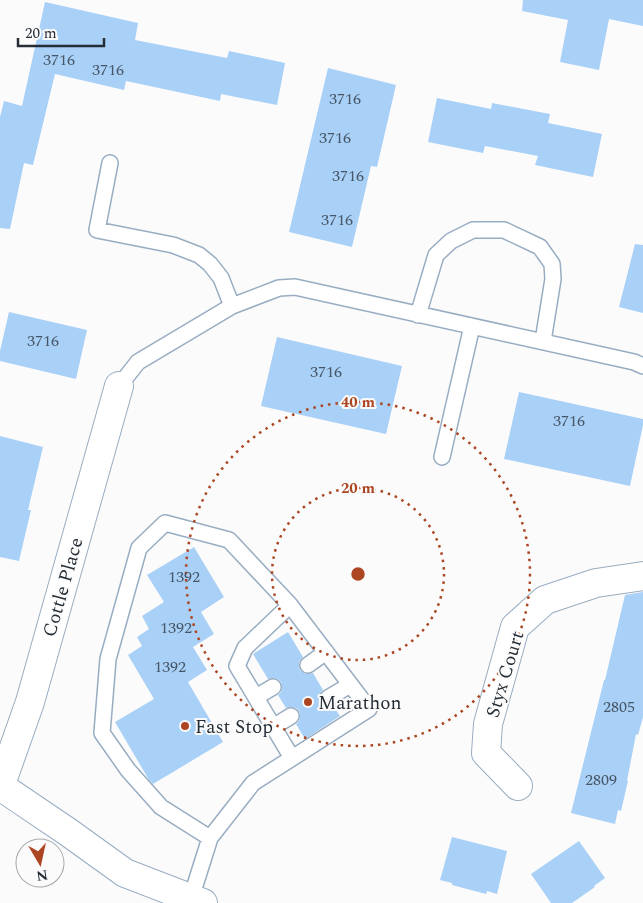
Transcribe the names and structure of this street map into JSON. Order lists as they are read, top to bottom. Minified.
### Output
{"streets":{"street":["Cottle Place","Styx Court"]},"places":["Marathon","Fast Stop"],"house_numbers":["3716","3716","3716","3716","3716","3716","3716","3716","3716","1392","1392","1392","2805","2809"],"scale_bar":"20 m","north":"bottom","rings":["40 m","20 m"]}
